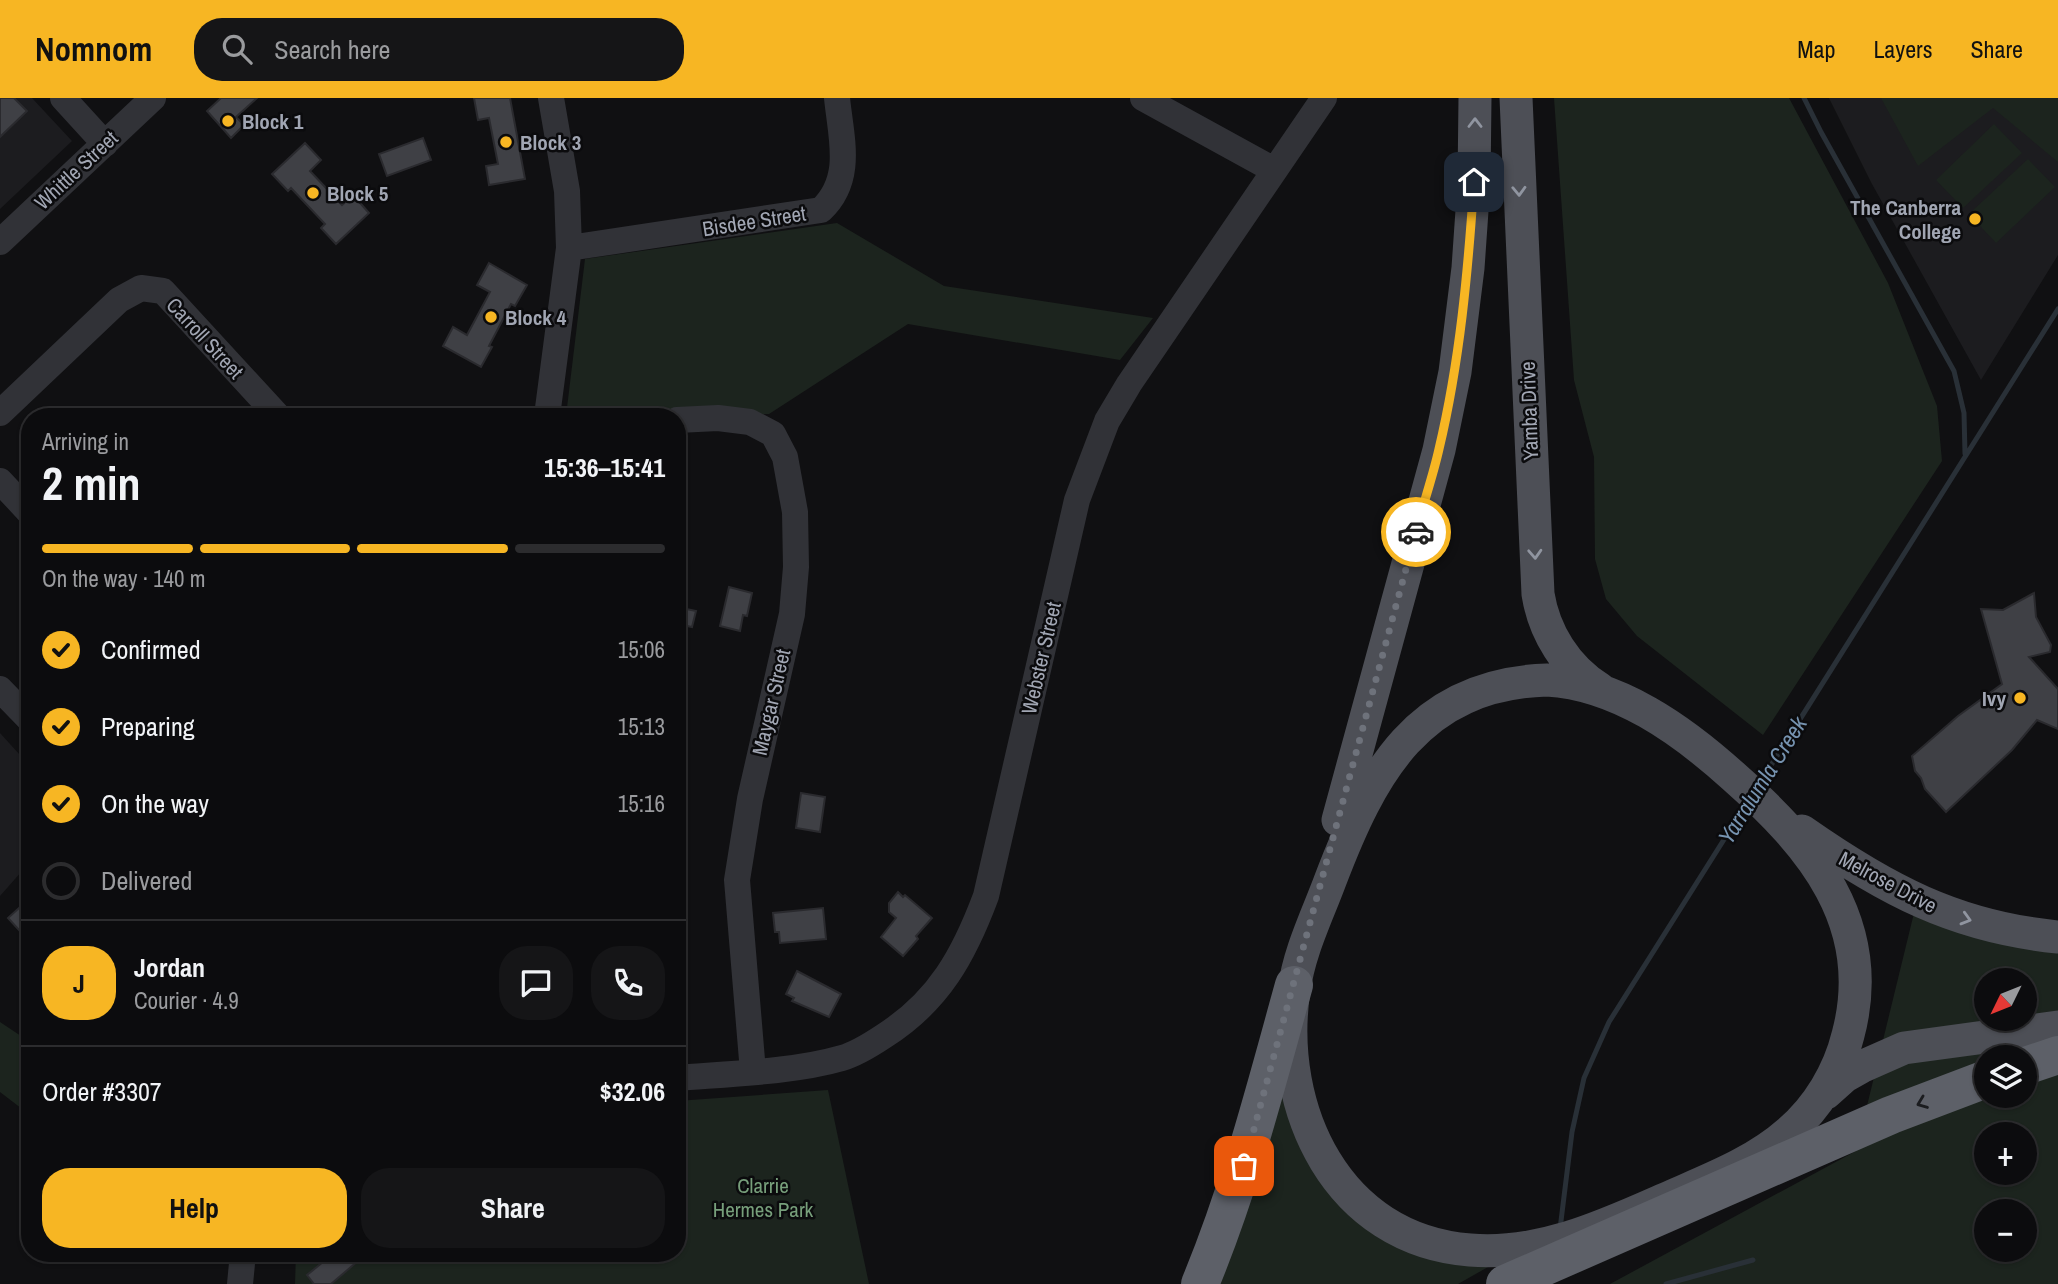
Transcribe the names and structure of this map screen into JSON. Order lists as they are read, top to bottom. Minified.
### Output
{"streets":{"main road":["Yamba Drive","Melrose Drive"],"street":["Whittle Street","Bisdee Street","Carroll Street","Webster Street","Maygar Street"]},"crossings":[["Yamba Drive","Melrose Drive"],["Webster Street","Maygar Street"]],"one_way":["Melrose Drive"],"water":["Yarralumla Creek"],"parks":["Clarrie Hermes Park"],"places":["Block 1","Block 3","Block 5","The Canberra College","Block 4","Ivy"],"north":"bottom left","page":{"header":"Nomnom","search":"Search here","nav":["Map","Layers","Share"],"heading":["2 min","Arriving in","15:36–15:41"],"panel":["Jordan","Courier · 4.9","Order #3307","$32.06"],"bar":"On the way · 140 m","list":[["Confirmed","15:06"],["Preparing","15:13"],["On the way","15:16"],"Delivered"],"round":"J","map_buttons":["+","−"],"buttons":["Help","Share"]}}
